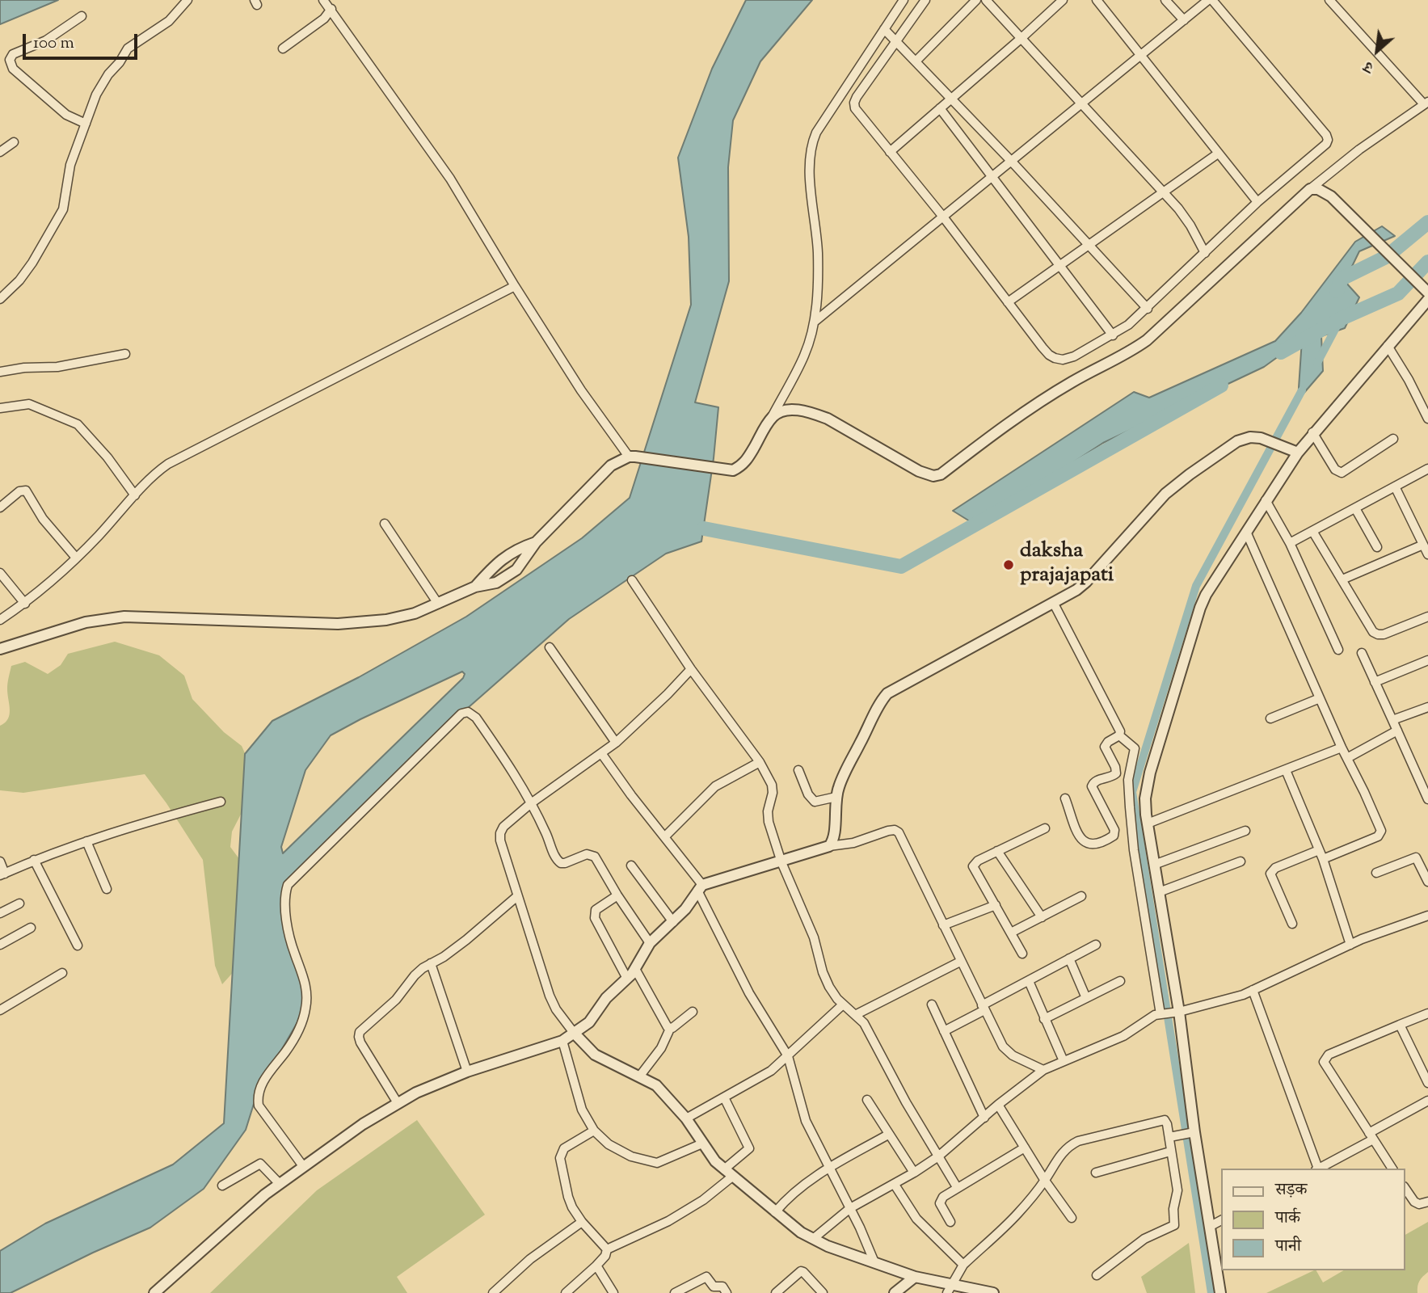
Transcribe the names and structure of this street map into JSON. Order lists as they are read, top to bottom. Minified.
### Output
{"places":["daksha prajajapati"],"legend":["सड़क","पार्क","पानी"],"scale_bar":"100 m","north":"bottom left"}
